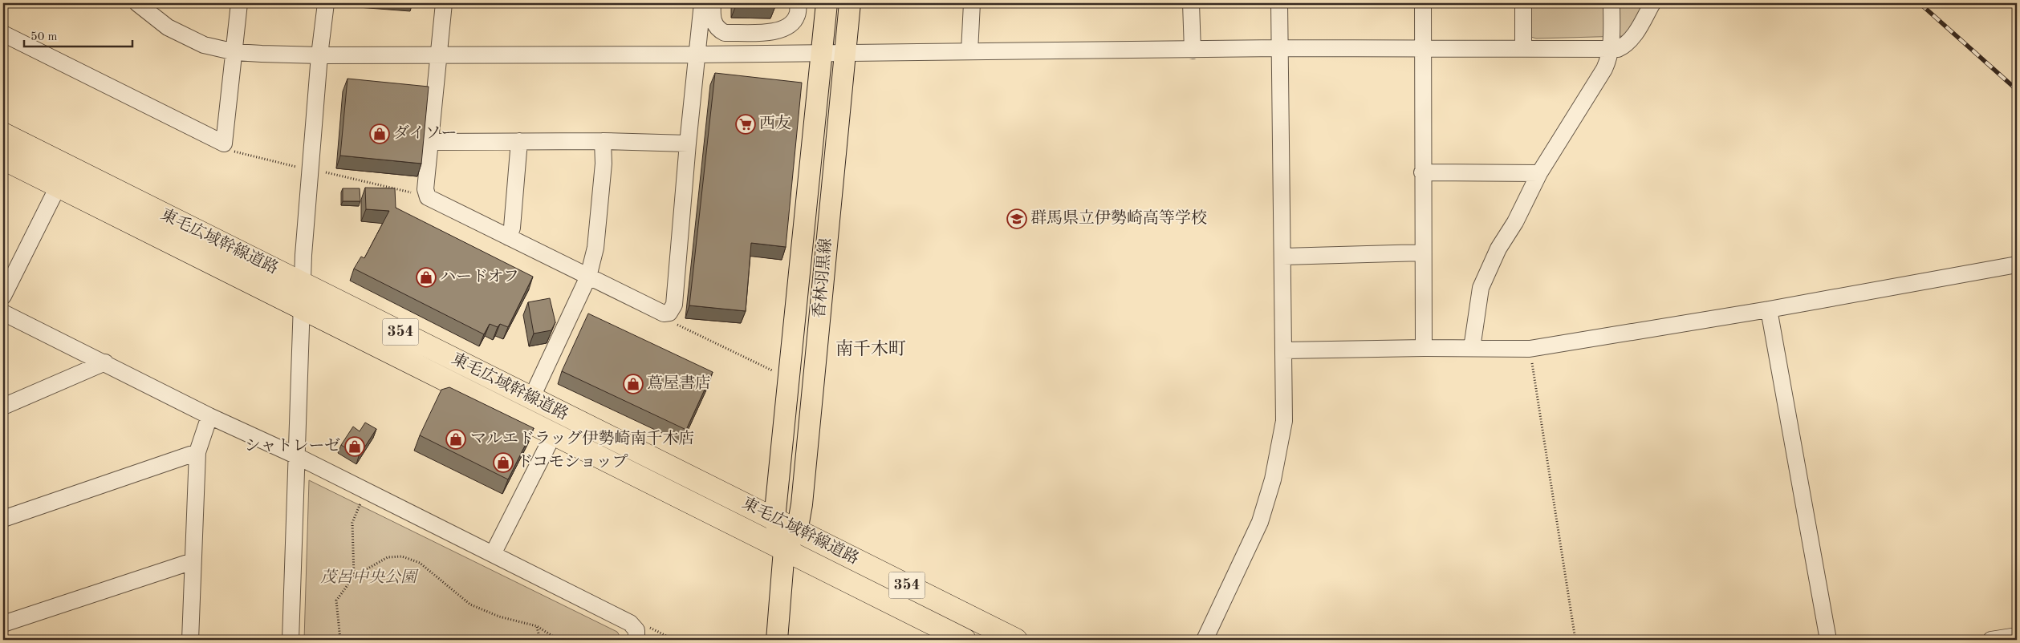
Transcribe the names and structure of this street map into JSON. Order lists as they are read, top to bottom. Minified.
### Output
{"streets":{"highway":["東毛広域幹線道路","354"],"main road":["香林羽黒線"]},"crossings":[["東毛広域幹線道路","香林羽黒線"]],"districts":["南千木町"],"parks":["茂呂中央公園"],"places":{"supermarket":["西友"],"shop":["ダイソー","ハードオフ","蔦屋書店","マルエドラッグ伊勢崎南千木店","シャトレーゼ","ドコモショップ"],"school or university":["群馬県立伊勢崎高等学校"]},"scale_bar":"50 m"}
